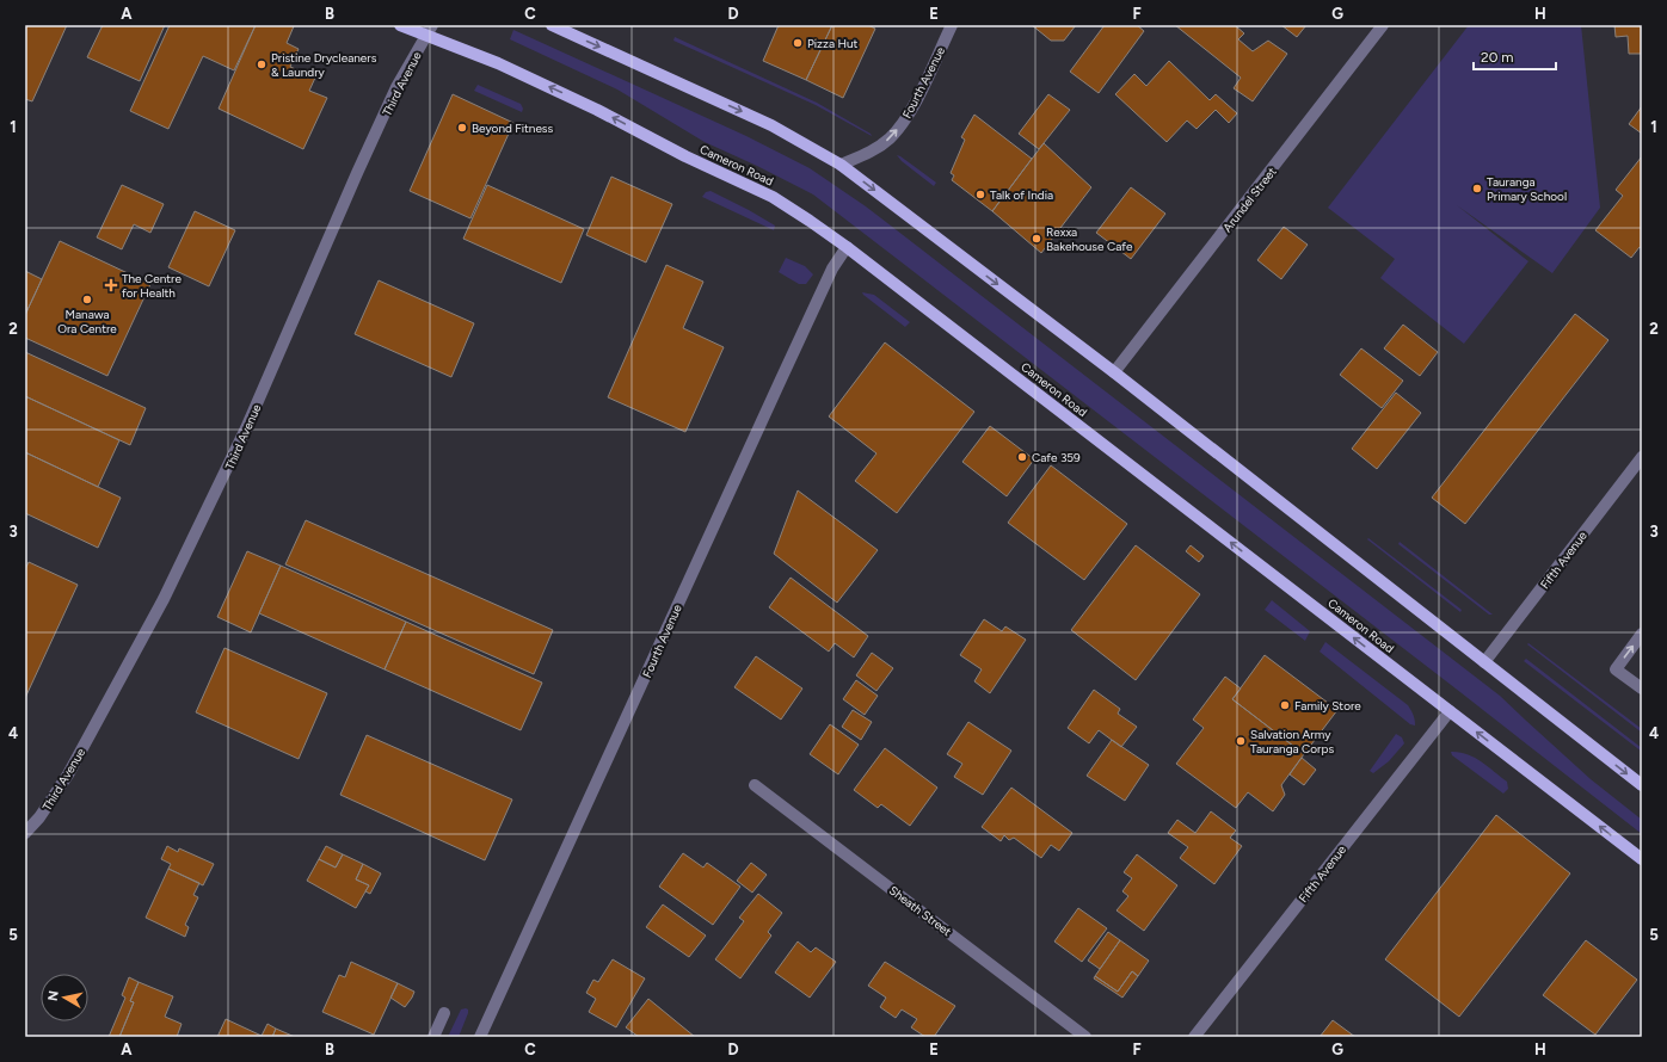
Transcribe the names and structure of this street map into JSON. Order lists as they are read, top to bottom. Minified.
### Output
{"streets":{"main road":["Cameron Road"],"street":["Fourth Avenue","Third Avenue","Arundel Street","Fifth Avenue","Sheath Street"]},"crossings":[["Fourth Avenue","Cameron Road"],["Third Avenue","Cameron Road"],["Cameron Road","Fifth Avenue"]],"places":{"other":["Pizza Hut","Pristine Drycleaners & Laundry","Beyond Fitness","Tauranga Primary School","Talk of India","Rexxa Bakehouse Cafe","Manawa Ora Centre","Cafe 359","Family Store","Salvation Army Tauranga Corps"],"health":["The Centre for Health"]},"scale_bar":"20 m","north":"left","grid":{"columns":["A","B","C","D","E","F","G","H"],"rows":["1","2","3","4","5"]}}
